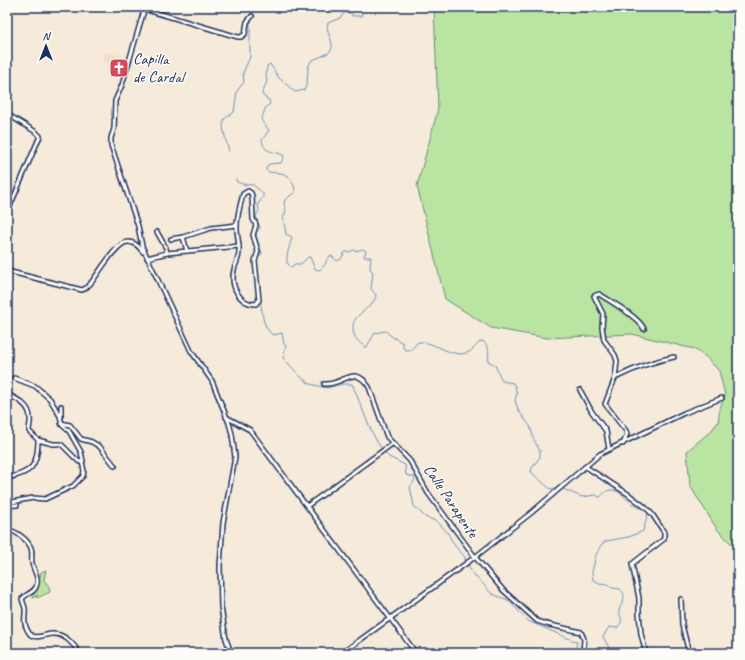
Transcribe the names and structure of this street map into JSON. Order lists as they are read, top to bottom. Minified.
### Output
{"streets":{"street":["Calle Parapente"]},"places":{"church":["Capilla de Cardal"]},"north":"top"}
